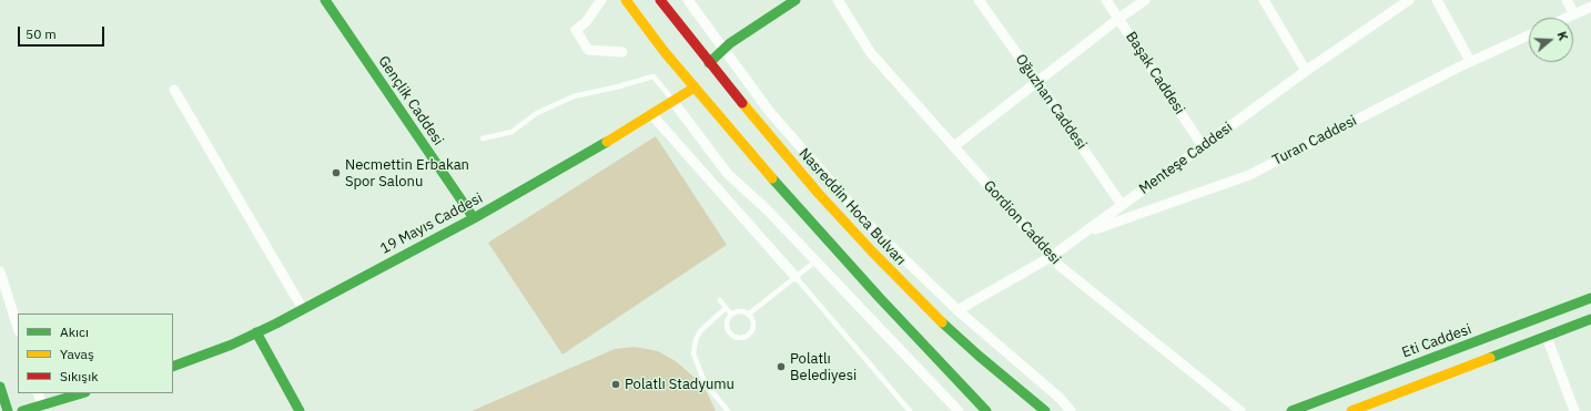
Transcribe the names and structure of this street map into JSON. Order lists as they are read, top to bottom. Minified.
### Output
{"streets":{"main road":["Gençlik Caddesi","Nasreddin Hoca Bulvarı","19 Mayıs Caddesi","Eti Caddesi"],"street":["Başak Caddesi","Oğuzhan Caddesi","Turan Caddesi","Menteşe Caddesi","Gordion Caddesi"]},"crossings":[["Başak Caddesi","Menteşe Caddesi"],["Gençlik Caddesi","19 Mayıs Caddesi"],["Oğuzhan Caddesi","Menteşe Caddesi"],["Turan Caddesi","Menteşe Caddesi"],["Menteşe Caddesi","Gordion Caddesi"]],"places":["Necmettin Erbakan Spor Salonu","Polatlı Belediyesi","Polatlı Stadyumu"],"legend":["Akıcı","Yavaş","Sıkışık"],"scale_bar":"50 m","north":"right"}
